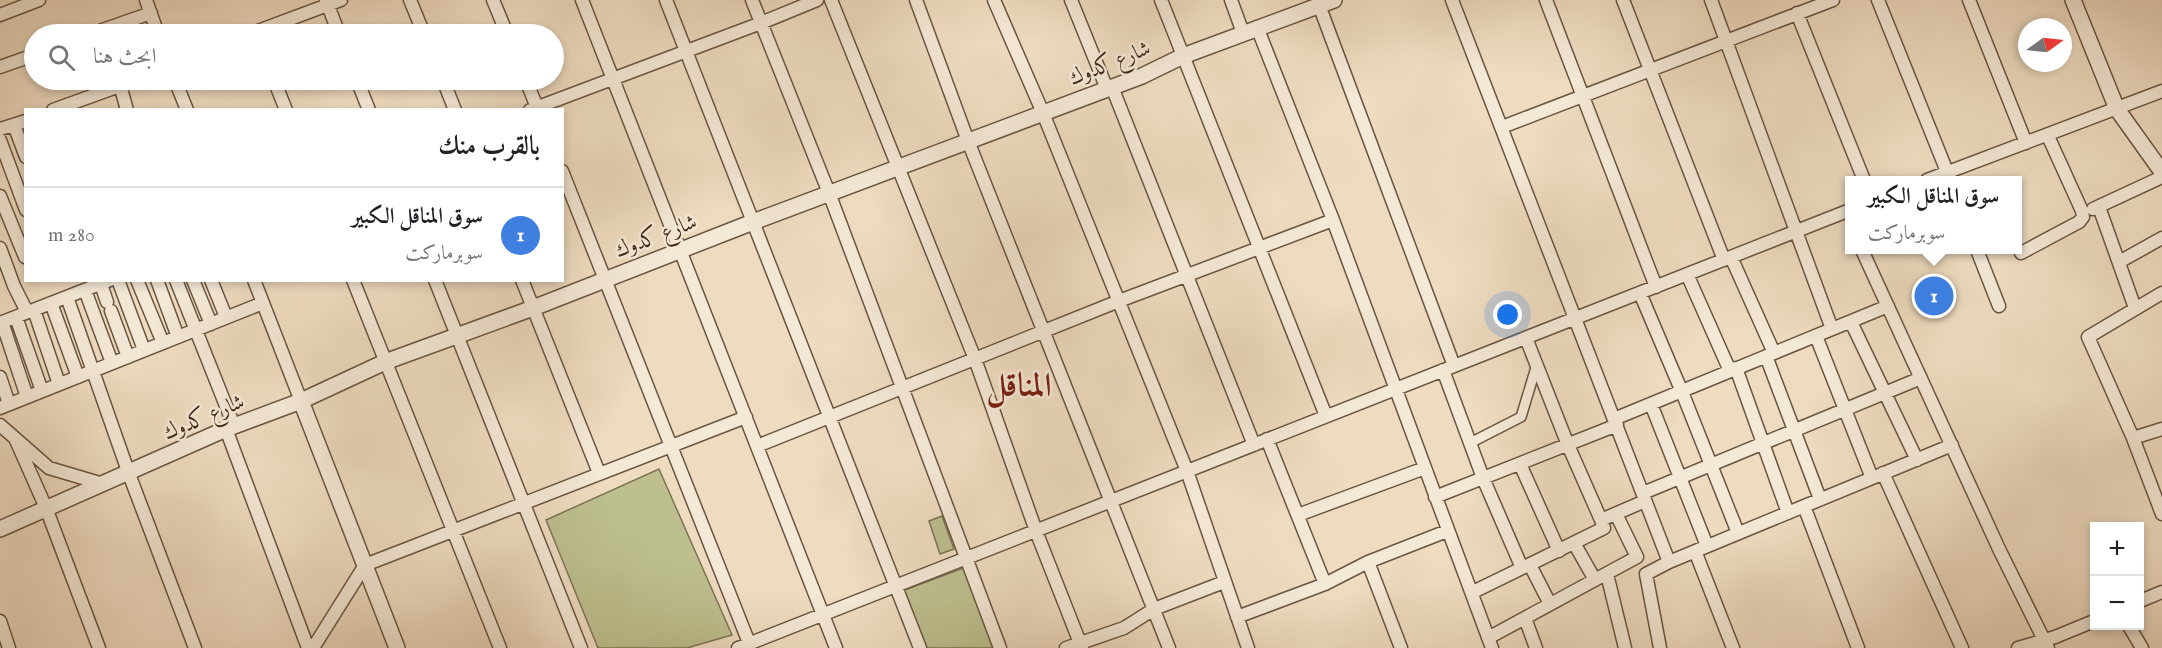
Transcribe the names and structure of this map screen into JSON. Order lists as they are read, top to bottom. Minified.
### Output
{"streets":{"street":["شارع كدوك"]},"districts":["المناقل"],"north":"right","page":{"search":"ابحث هنا","heading":"بالقرب منك","popup":["سوق المناقل الكبير","سوبرماركت"],"list":[{"mark":"1","name":"سوق المناقل الكبير","note":"سوبرماركت","value":"280 m"}],"pins":"1","map_buttons":["+","−"]}}
